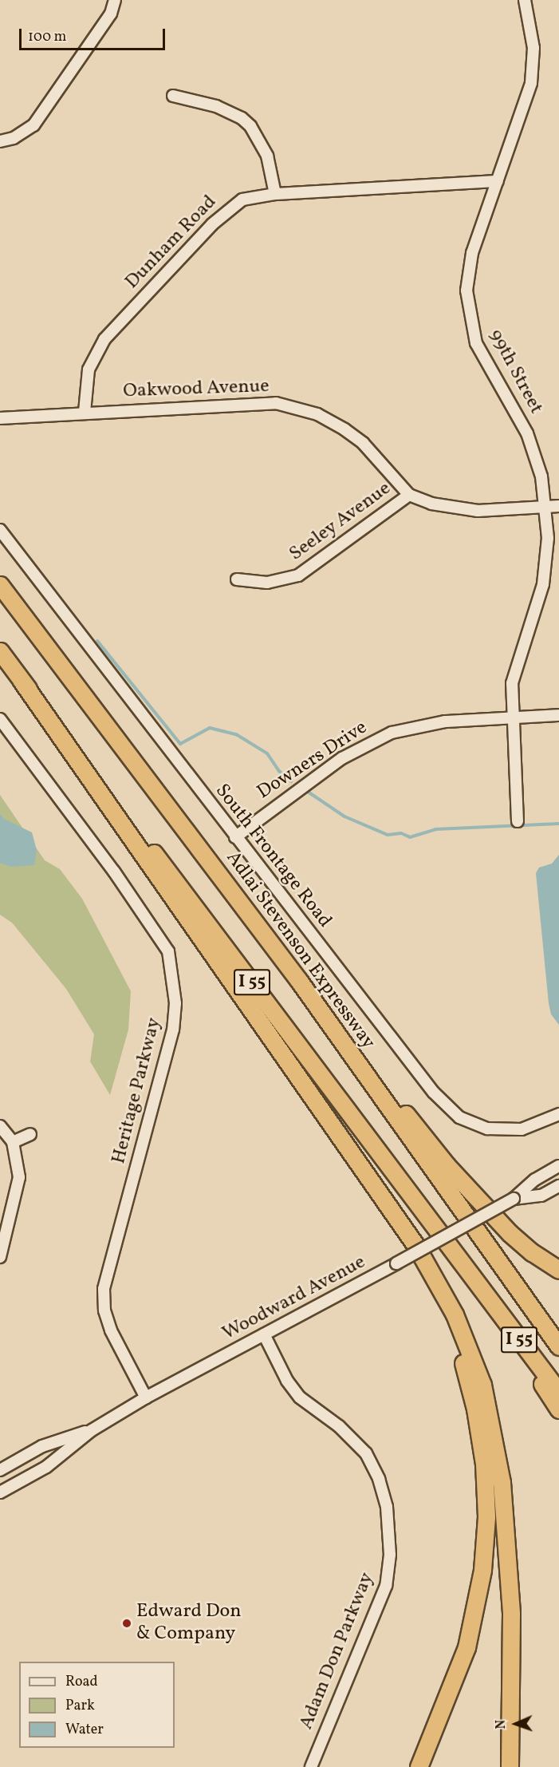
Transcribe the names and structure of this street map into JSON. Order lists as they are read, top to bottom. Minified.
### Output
{"streets":{"highway":["Adlai Stevenson Expressway","I 55"],"street":["Dunham Road","99th Street","Oakwood Avenue","Seeley Avenue","Downers Drive","South Frontage Road","Heritage Parkway","Woodward Avenue","Adam Don Parkway"]},"crossings":[["Dunham Road","99th Street"],["Dunham Road","Oakwood Avenue"],["99th Street","Downers Drive"],["Oakwood Avenue","Seeley Avenue"],["Downers Drive","South Frontage Road"],["Heritage Parkway","Woodward Avenue"],["Woodward Avenue","Adam Don Parkway"]],"places":["Edward Don & Company"],"legend":["Road","Park","Water"],"scale_bar":"100 m","north":"left"}
